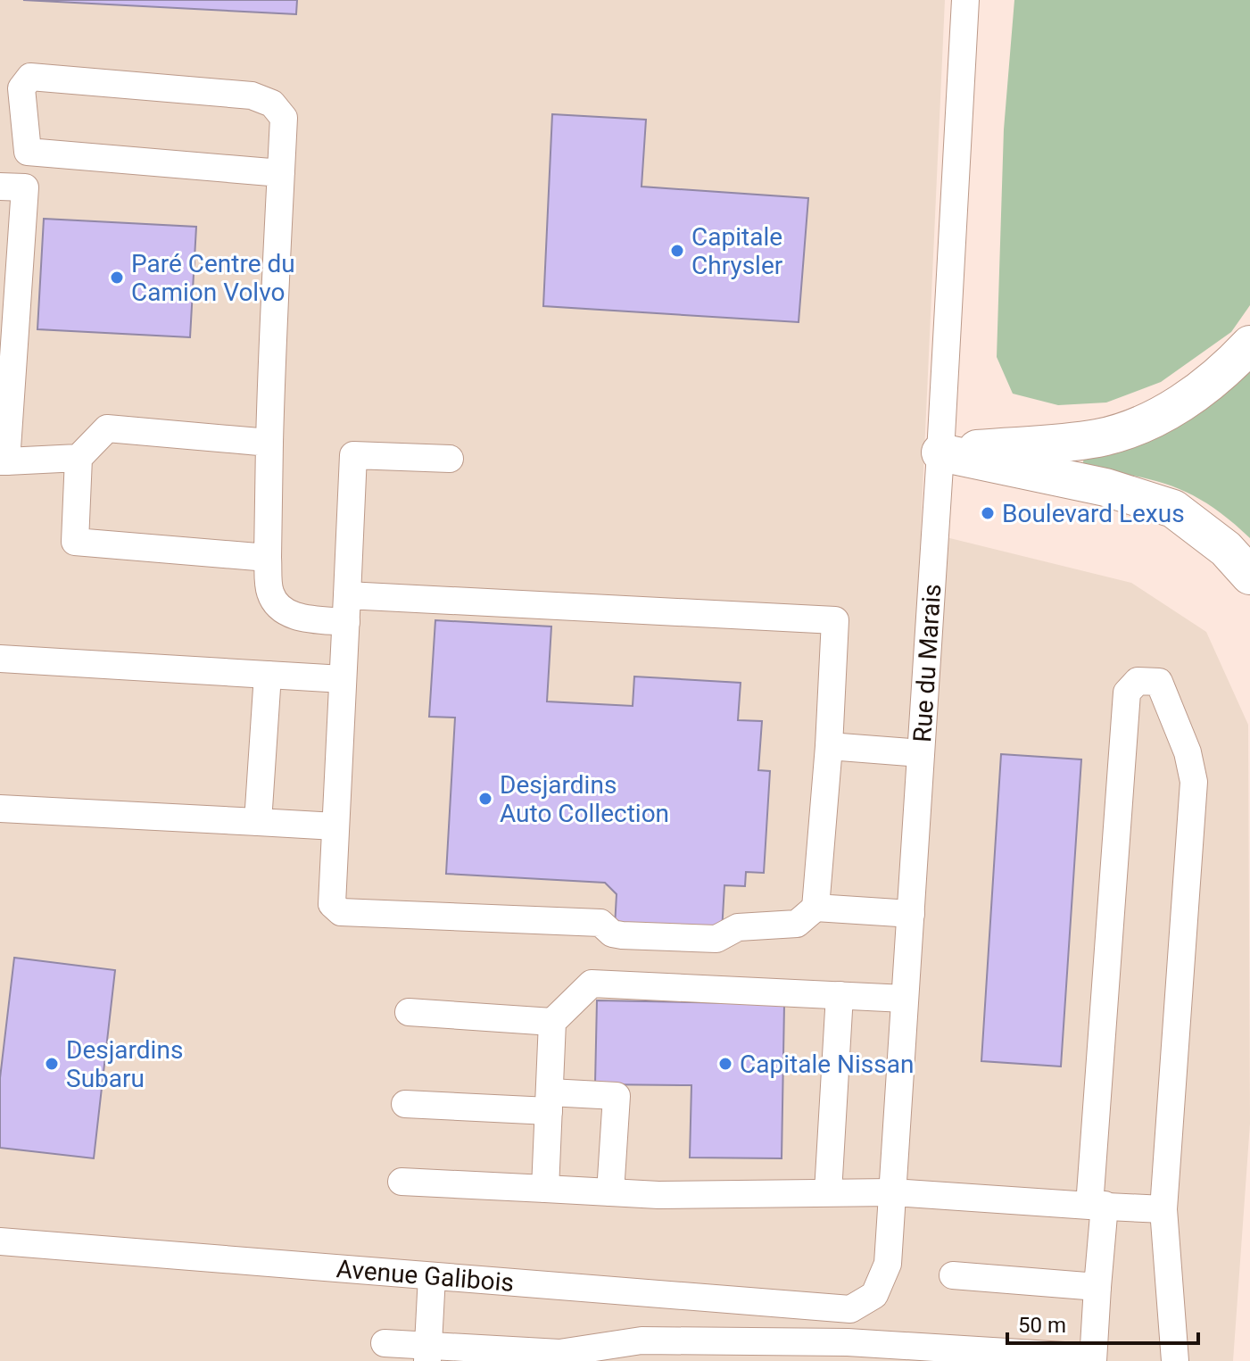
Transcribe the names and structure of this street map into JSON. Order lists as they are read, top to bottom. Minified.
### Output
{"streets":{"street":["Rue du Marais","Avenue Galibois"]},"crossings":[["Rue du Marais","Avenue Galibois"]],"places":["Capitale Chrysler","Paré Centre du Camion Volvo","Boulevard Lexus","Desjardins Auto Collection","Desjardins Subaru","Capitale Nissan"],"scale_bar":"50 m"}
